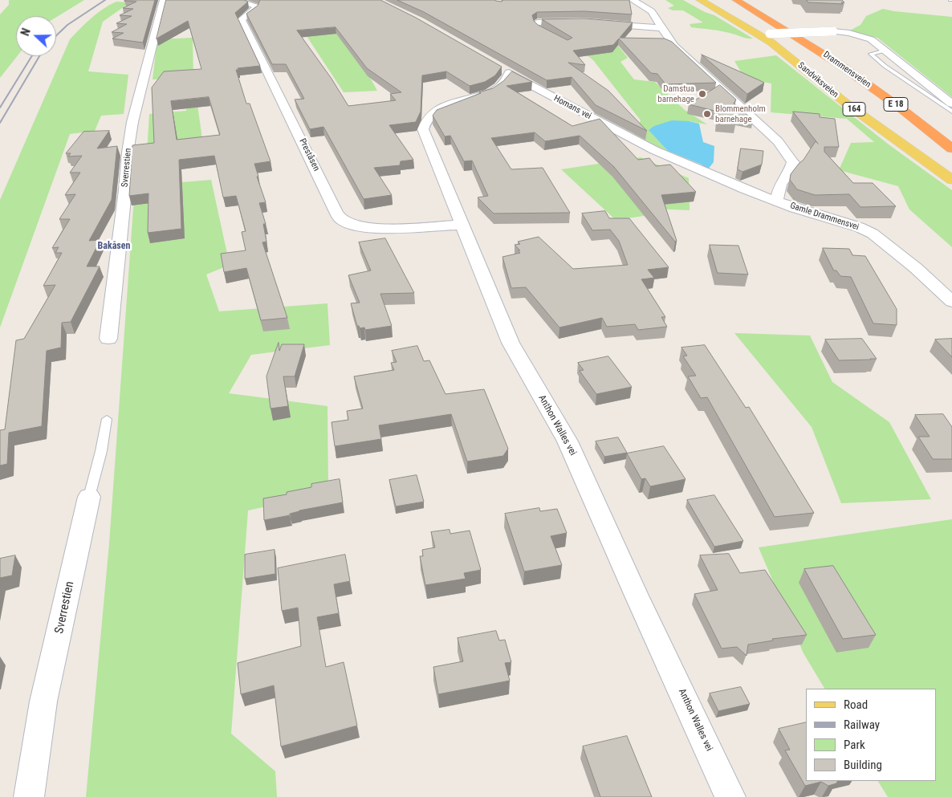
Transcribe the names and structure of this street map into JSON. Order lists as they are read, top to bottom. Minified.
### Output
{"streets":{"highway":["Drammensveien","E 18"],"main road":["Sandviksveien","164"],"street":["Homans vei","Preståsen","Sverrestien","Gamle Drammensvei","Anthon Walles vei"]},"crossings":[["Drammensveien","E 18"],["Homans vei","Gamle Drammensvei"],["Homans vei","Anthon Walles vei"],["Preståsen","Anthon Walles vei"]],"districts":["Bakåsen"],"places":["Damstua barnehage","Blommenholm barnehage"],"legend":["Road","Railway","Park","Building"],"north":"left"}
